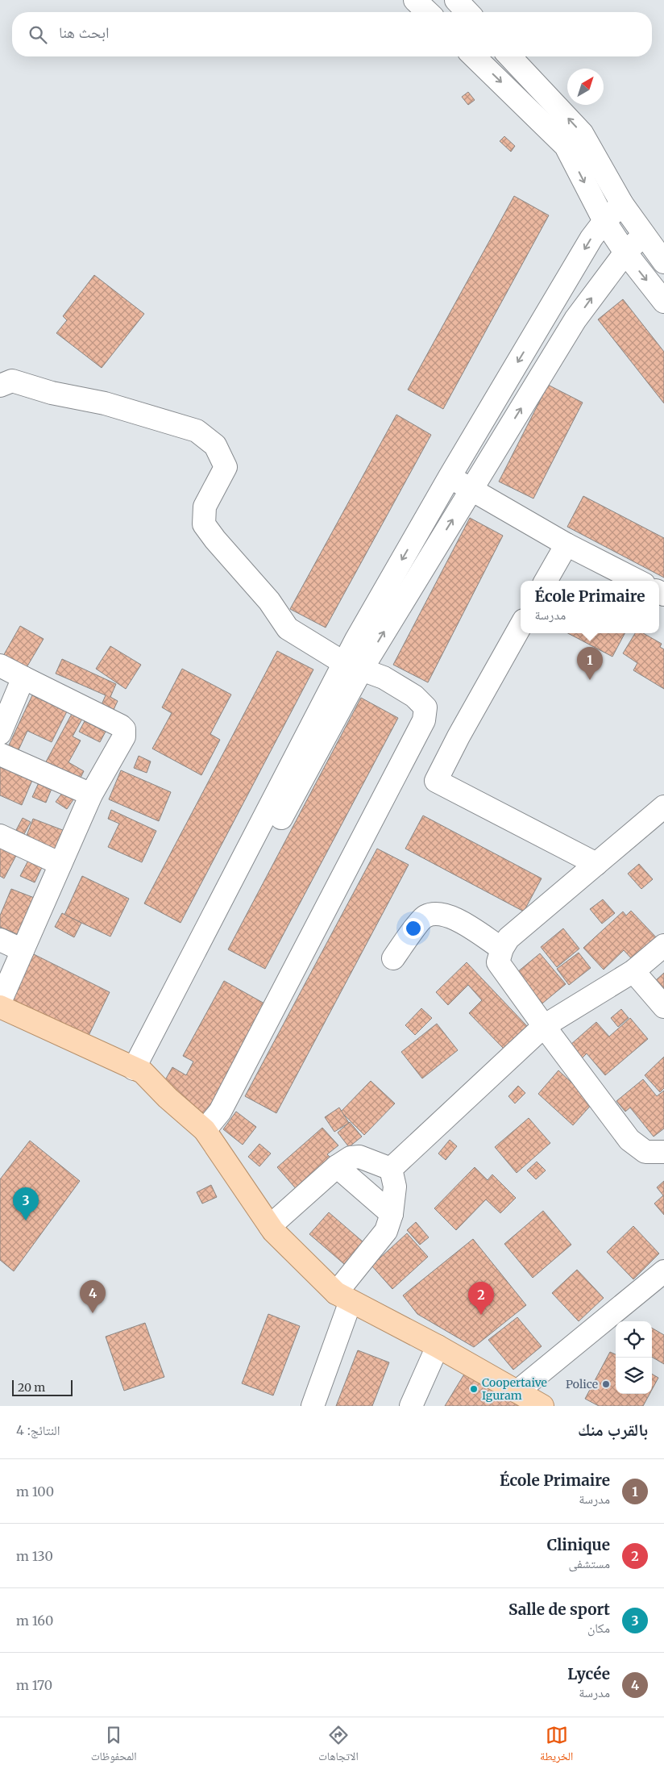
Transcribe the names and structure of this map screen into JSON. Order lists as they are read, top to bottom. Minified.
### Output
{"places":["Police","Coopertaive Iguram"],"scale_bar":"20 m","north":"top right","page":{"search":"ابحث هنا","popup":["École Primaire","مدرسة"],"pins":["1","3","4","2"],"scale":"20 m","heading":["بالقرب منك","النتائج: 4"],"list":[{"mark":"1","name":"École Primaire","note":"مدرسة","value":"100 m"},{"mark":"2","name":"Clinique","note":"مستشفى","value":"130 m"},{"mark":"3","name":"Salle de sport","note":"مكان","value":"160 m"},{"mark":"4","name":"Lycée","note":"مدرسة","value":"170 m"}],"nav":["الخريطة","الاتجاهات","المحفوظات"]}}
